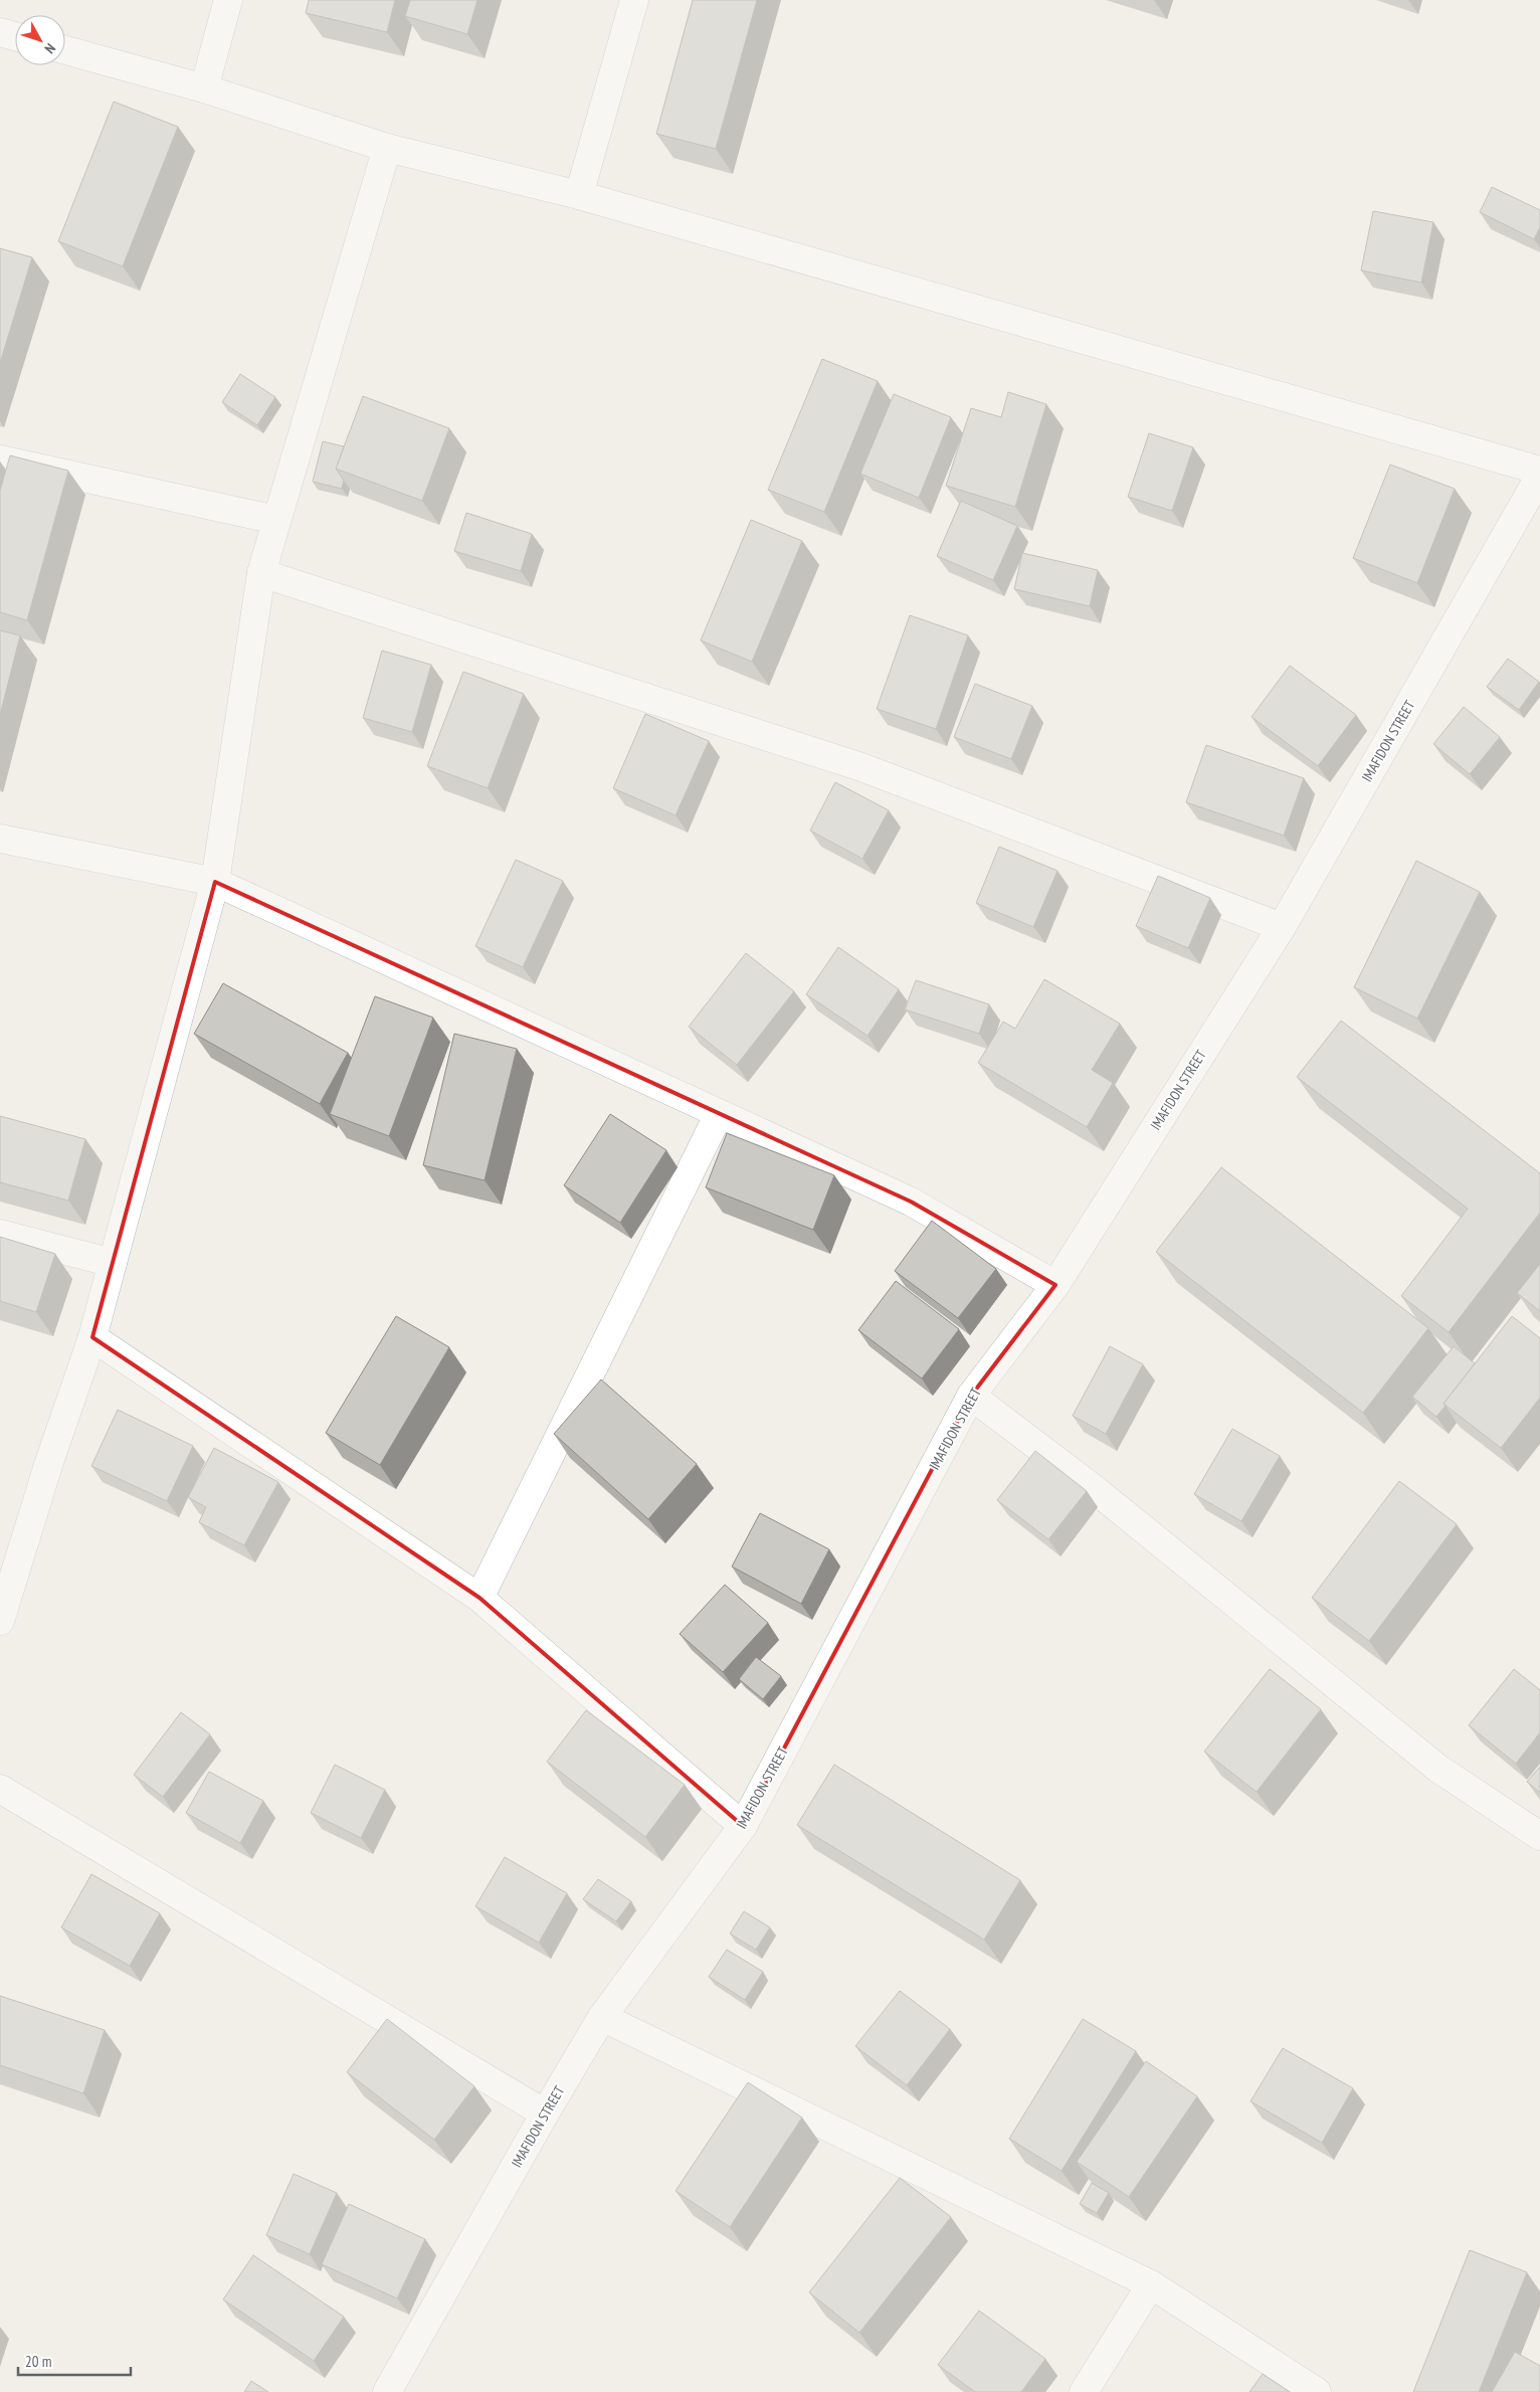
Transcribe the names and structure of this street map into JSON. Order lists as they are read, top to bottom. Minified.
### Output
{"streets":{"street":["IMAFIDON STREET"]},"scale_bar":"20 m","north":"bottom right"}
